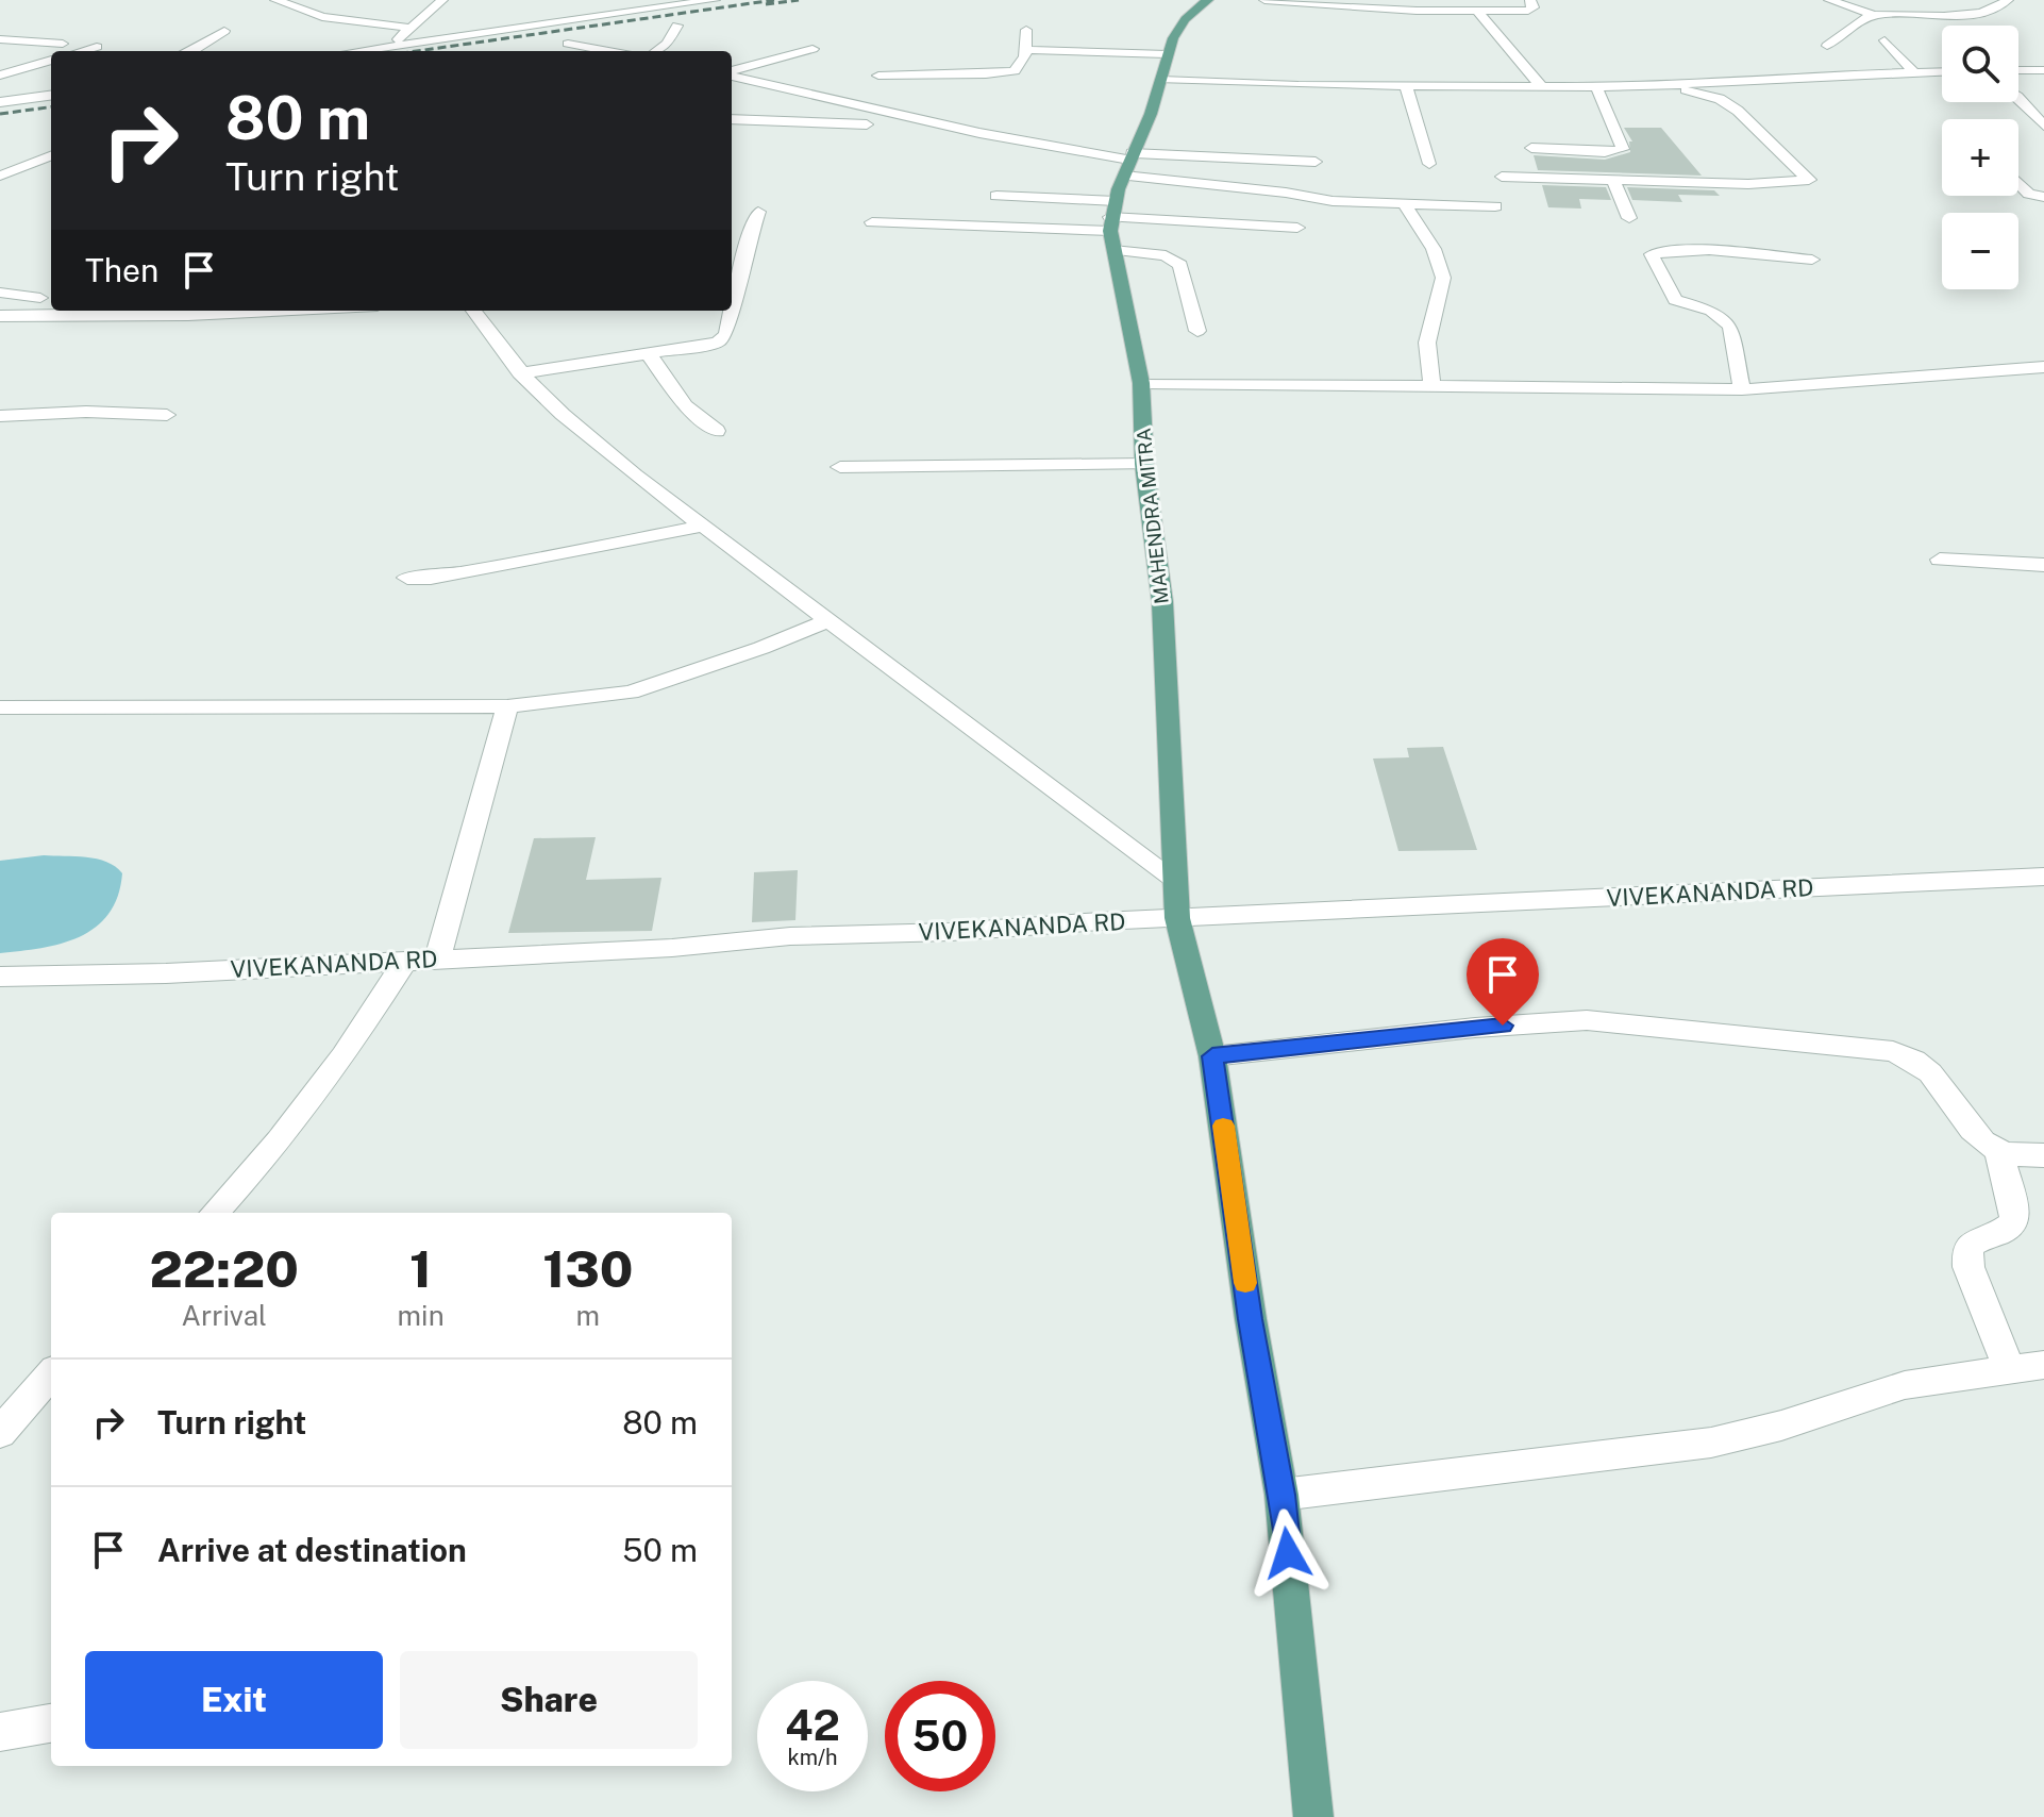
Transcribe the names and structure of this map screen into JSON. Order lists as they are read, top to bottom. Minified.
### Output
{"streets":{"main road":["MAHENDRA MITRA"],"street":["VIVEKANANDA RD"]},"crossings":[["MAHENDRA MITRA","VIVEKANANDA RD"]],"page":{"map_buttons":["+","−"],"turn":["80 m","Turn right"],"then":"Then","eta":["22:20","Arrival","1","min","130","m"],"list":[{"name":"Turn right","value":"80 m"},{"name":"Arrive at destination","value":"50 m"}],"buttons":["Exit","Share"],"speed":"42 km/h","limit":"50"}}
